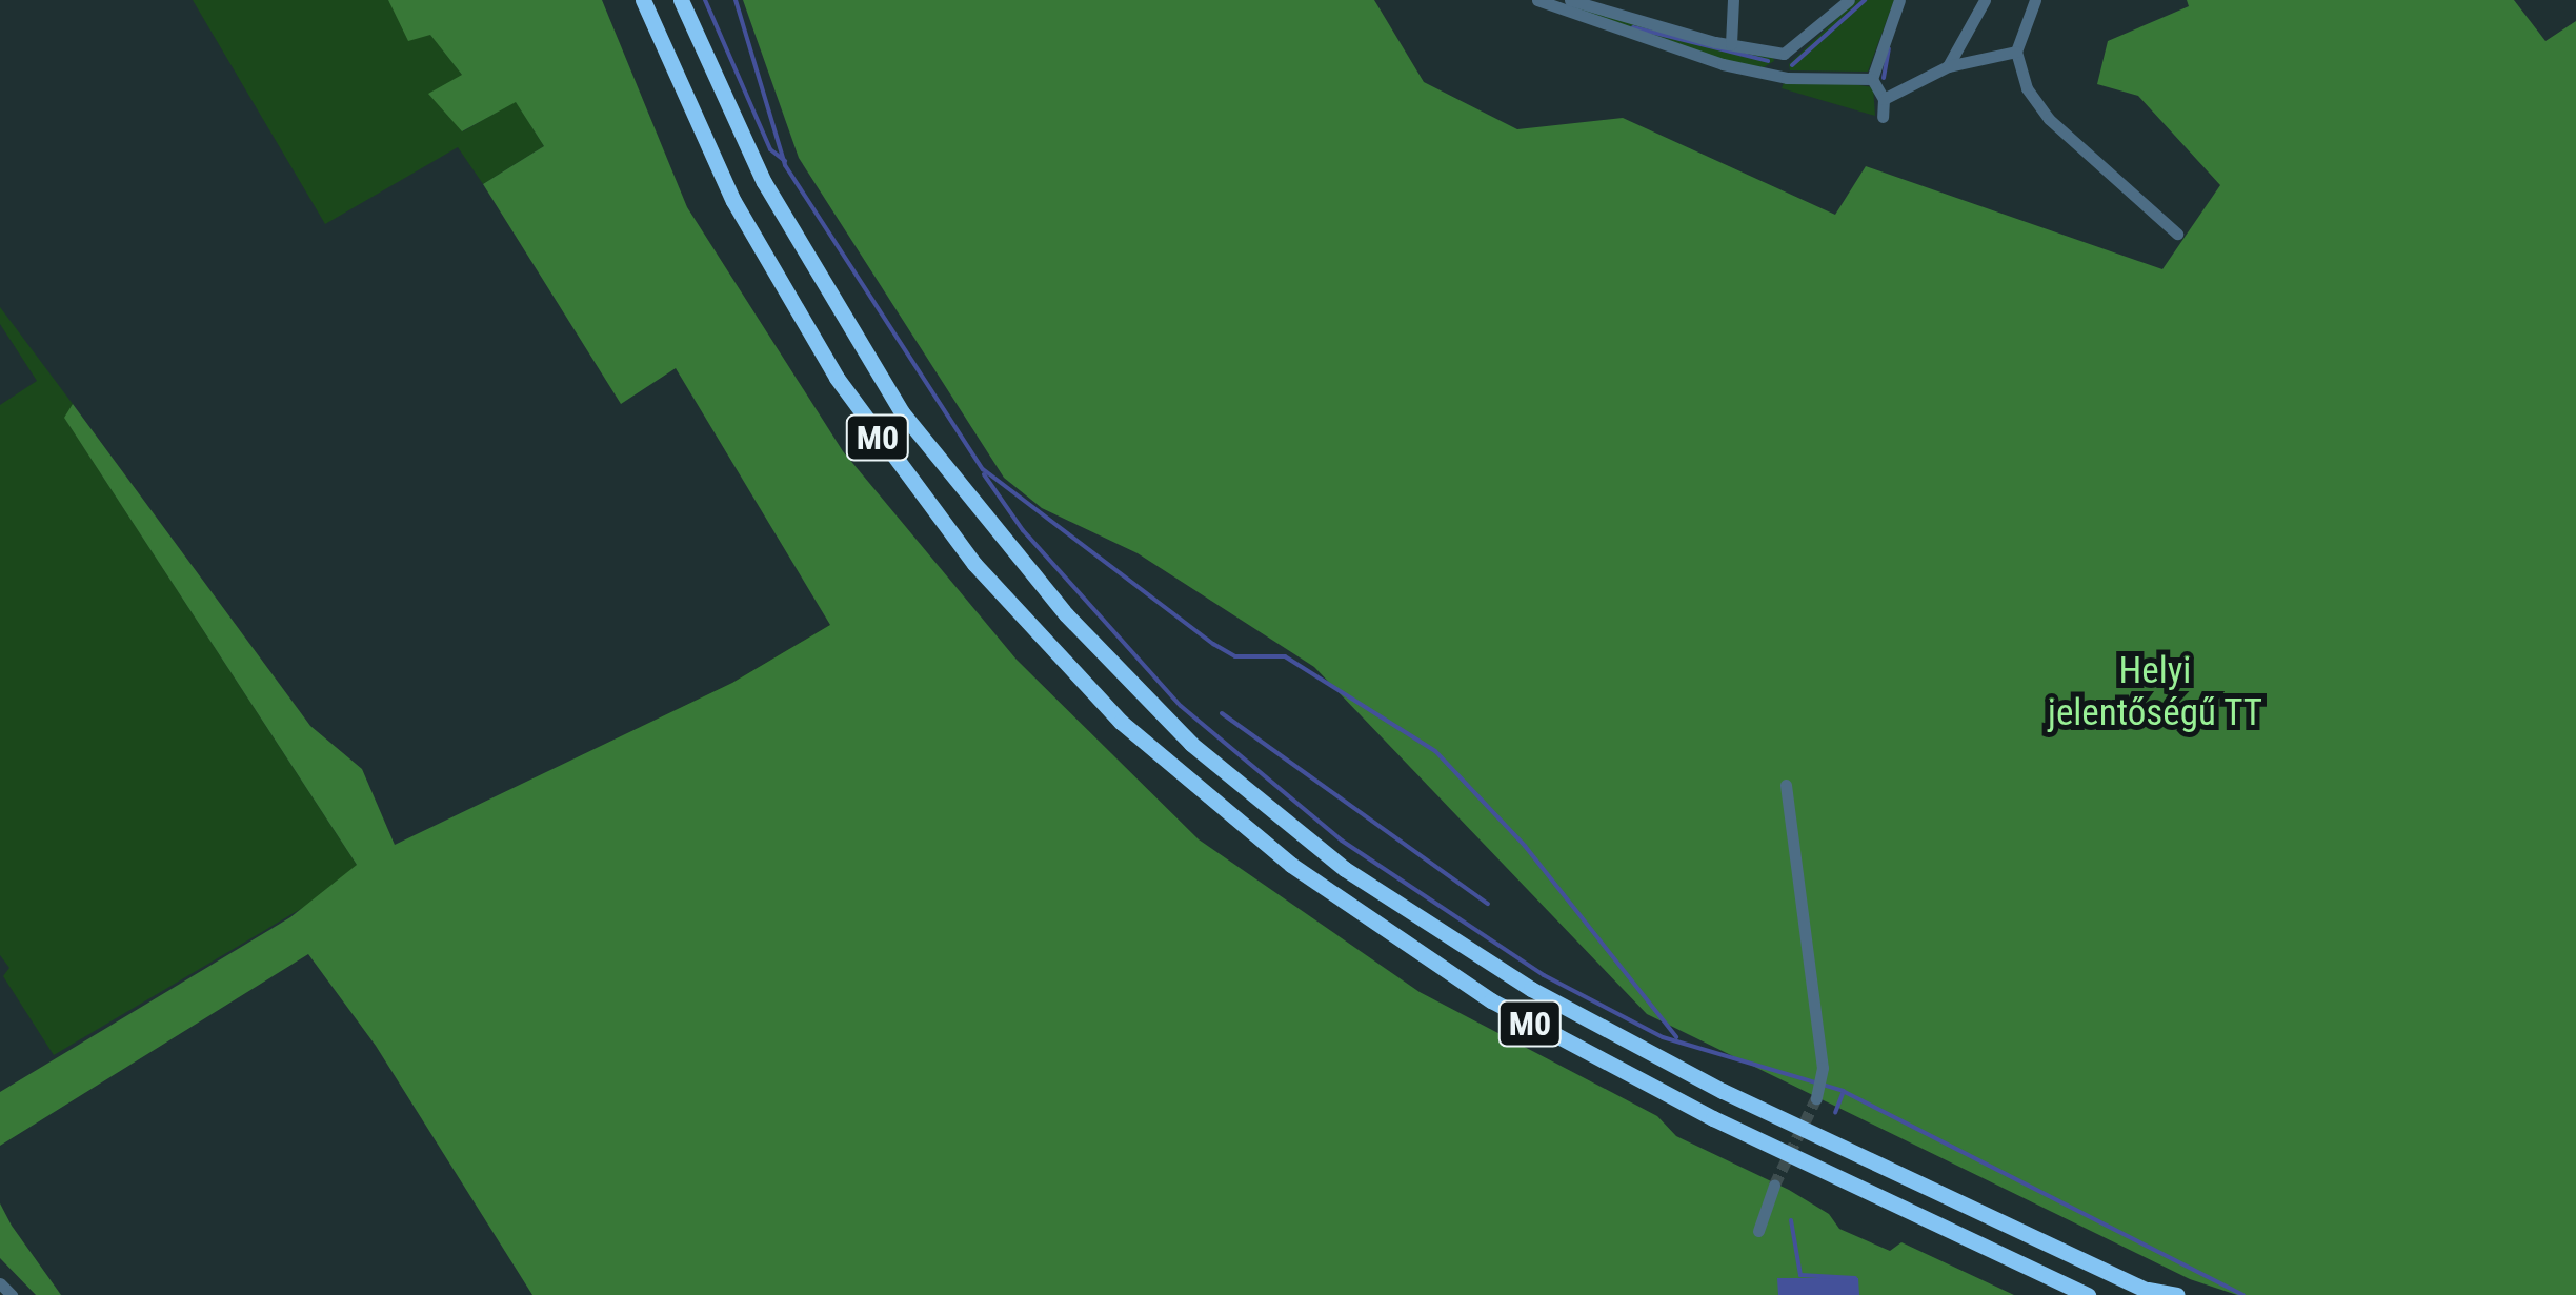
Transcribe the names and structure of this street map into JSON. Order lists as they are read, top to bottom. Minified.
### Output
{"streets":{"highway":["M0"]},"parks":["Helyi jelentőségű TT"]}
